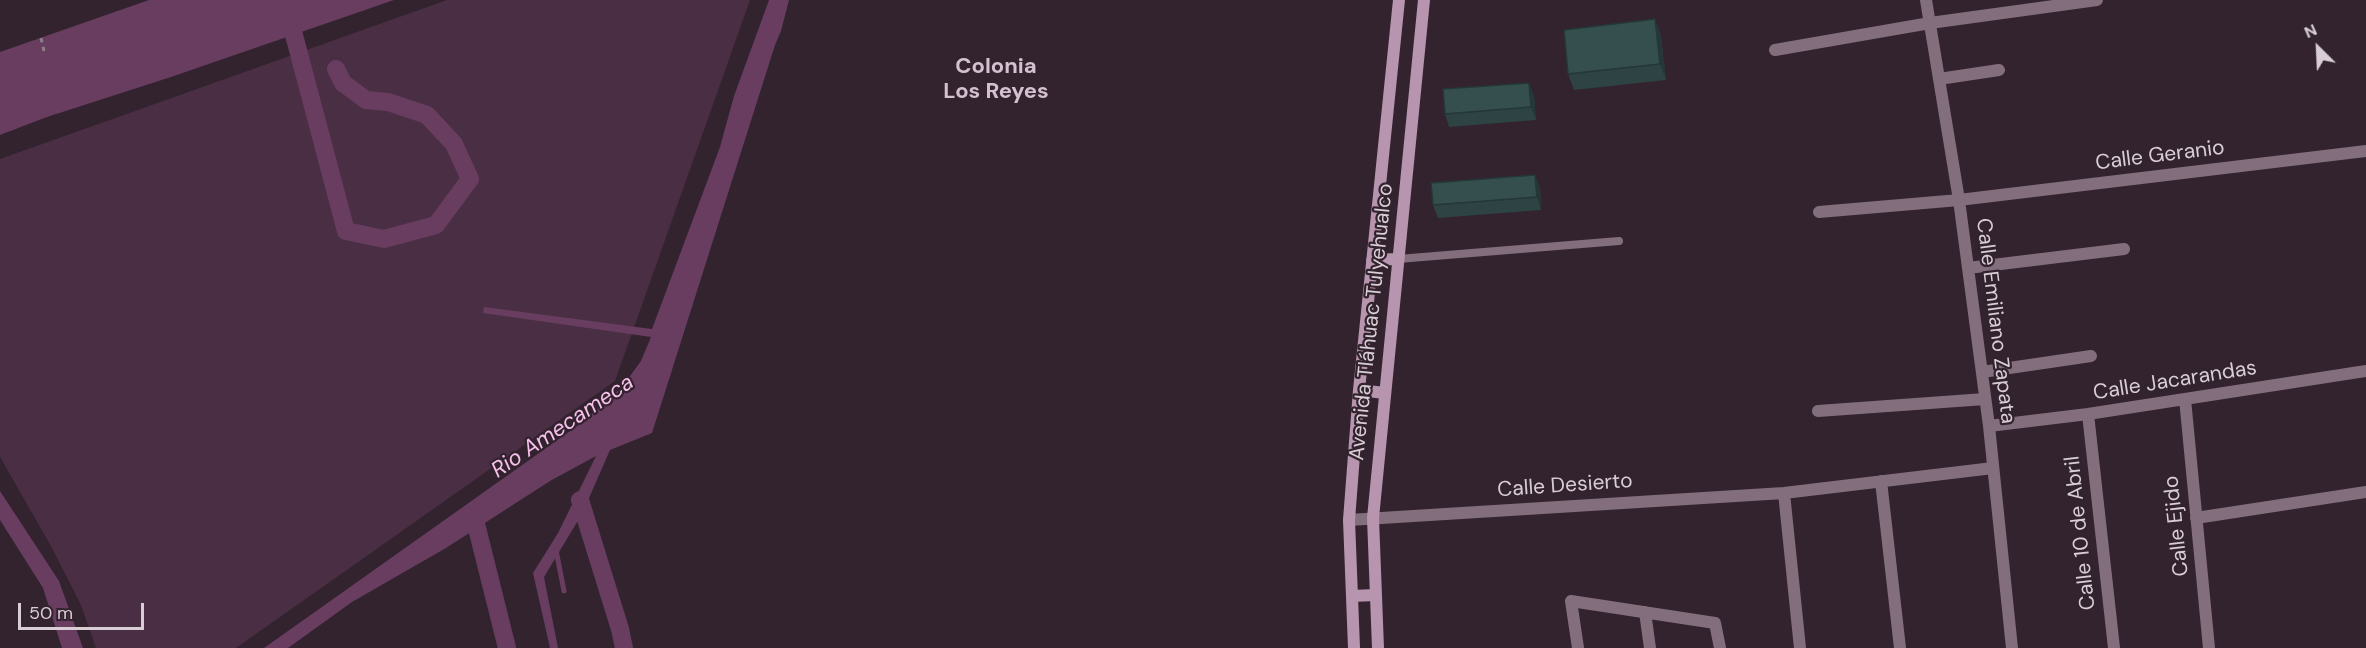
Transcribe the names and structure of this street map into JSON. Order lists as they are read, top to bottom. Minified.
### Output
{"streets":{"main road":["Avenida Tláhuac Tulyehualco"],"street":["Calle Geranio","Calle Emiliano Zapata","Calle Jacarandas","Calle Desierto","Calle Ejido","Calle 10 de Abril"]},"crossings":[["Calle Geranio","Calle Emiliano Zapata"],["Calle Emiliano Zapata","Calle Jacarandas"],["Calle Emiliano Zapata","Calle Desierto"],["Avenida Tláhuac Tulyehualco","Calle Desierto"],["Calle Jacarandas","Calle Ejido"],["Calle Jacarandas","Calle 10 de Abril"]],"districts":["Colonia Los Reyes"],"water":["Rio Amecameca"],"scale_bar":"50 m","north":"top left"}
